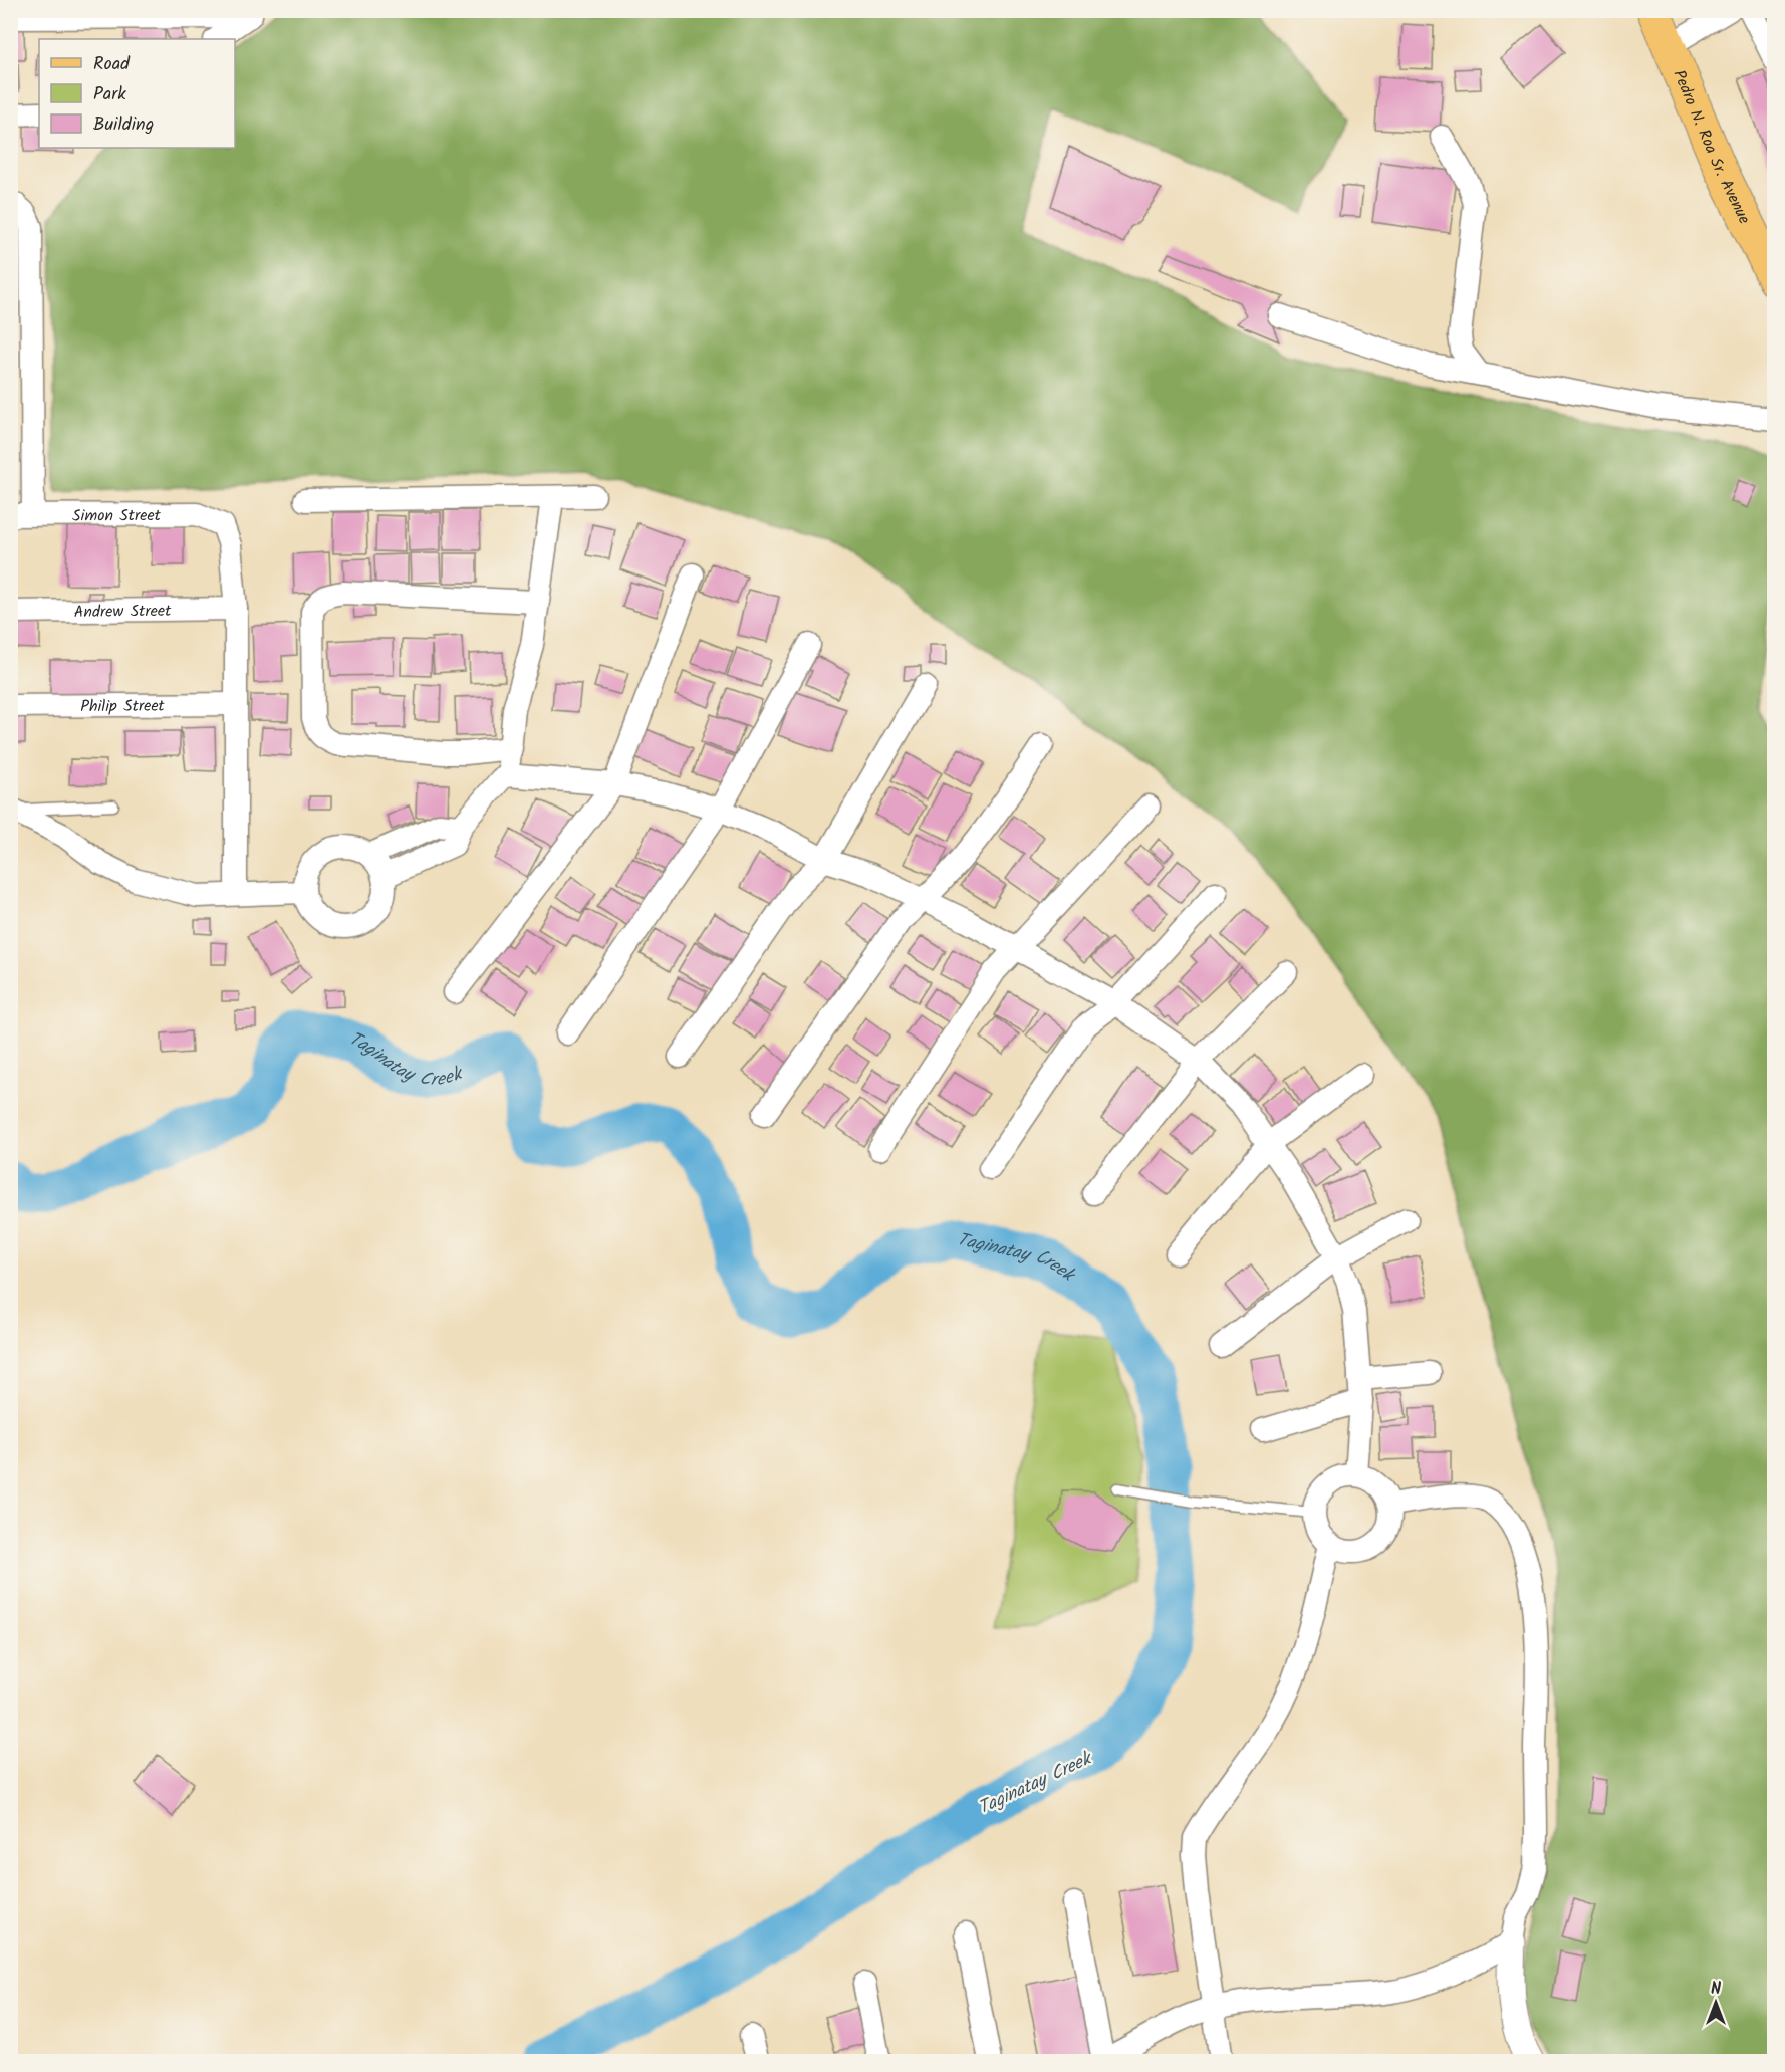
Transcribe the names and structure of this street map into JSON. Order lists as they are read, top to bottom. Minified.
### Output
{"streets":{"main road":["Pedro N. Roa Sr. Avenue"],"street":["Simon Street","Andrew Street","Philip Street"]},"crossings":[["Simon Street","Andrew Street"]],"water":["Taginatay Creek"],"legend":["Road","Park","Building"],"north":"top"}
